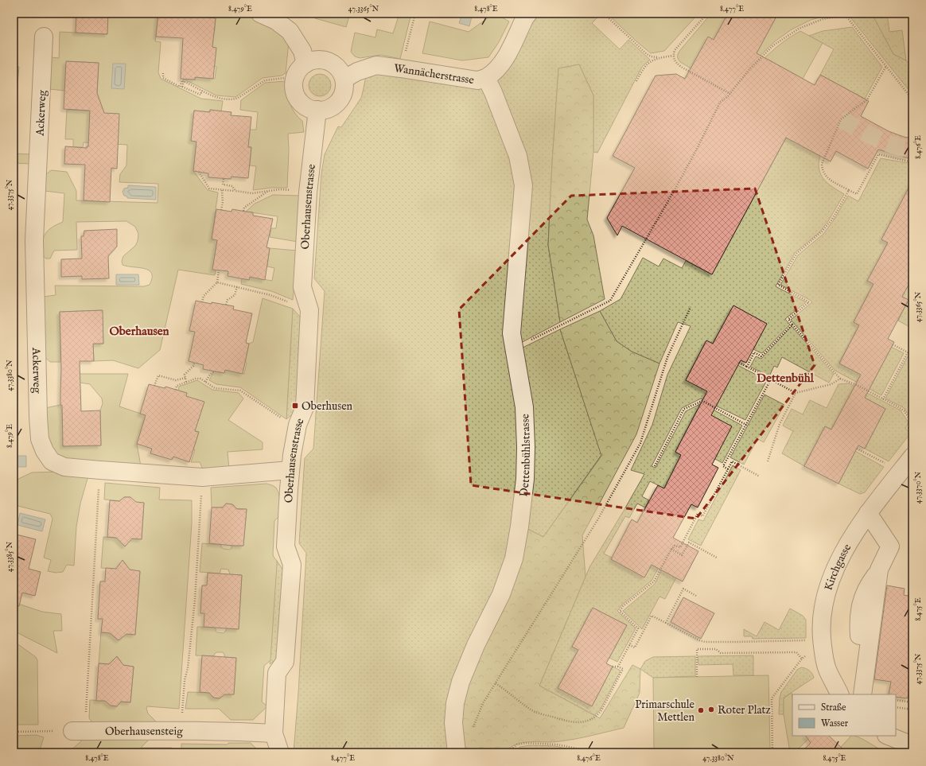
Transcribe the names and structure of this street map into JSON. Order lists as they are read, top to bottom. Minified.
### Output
{"streets":{"street":["Wannächerstrasse","Ackerweg","Oberhausenstrasse","Dettenbühlstrasse","Kirchgasse","Oberhausensteig"]},"crossings":[["Wannächerstrasse","Oberhausenstrasse"],["Wannächerstrasse","Dettenbühlstrasse"],["Ackerweg","Oberhausenstrasse"],["Oberhausenstrasse","Oberhausensteig"]],"districts":["Oberhausen","Dettenbühl"],"places":{"transit":["Oberhusen"],"other":["Roter Platz","Primarschule Mettlen"]},"legend":["Straße","Wasser"],"coordinates":["8.479°E","47.3365°N","8.478°E","8.477°E","8.476°E","47.3375°N","47.3380°N","47.3370°N","47.3385°N","8.475°E"]}
